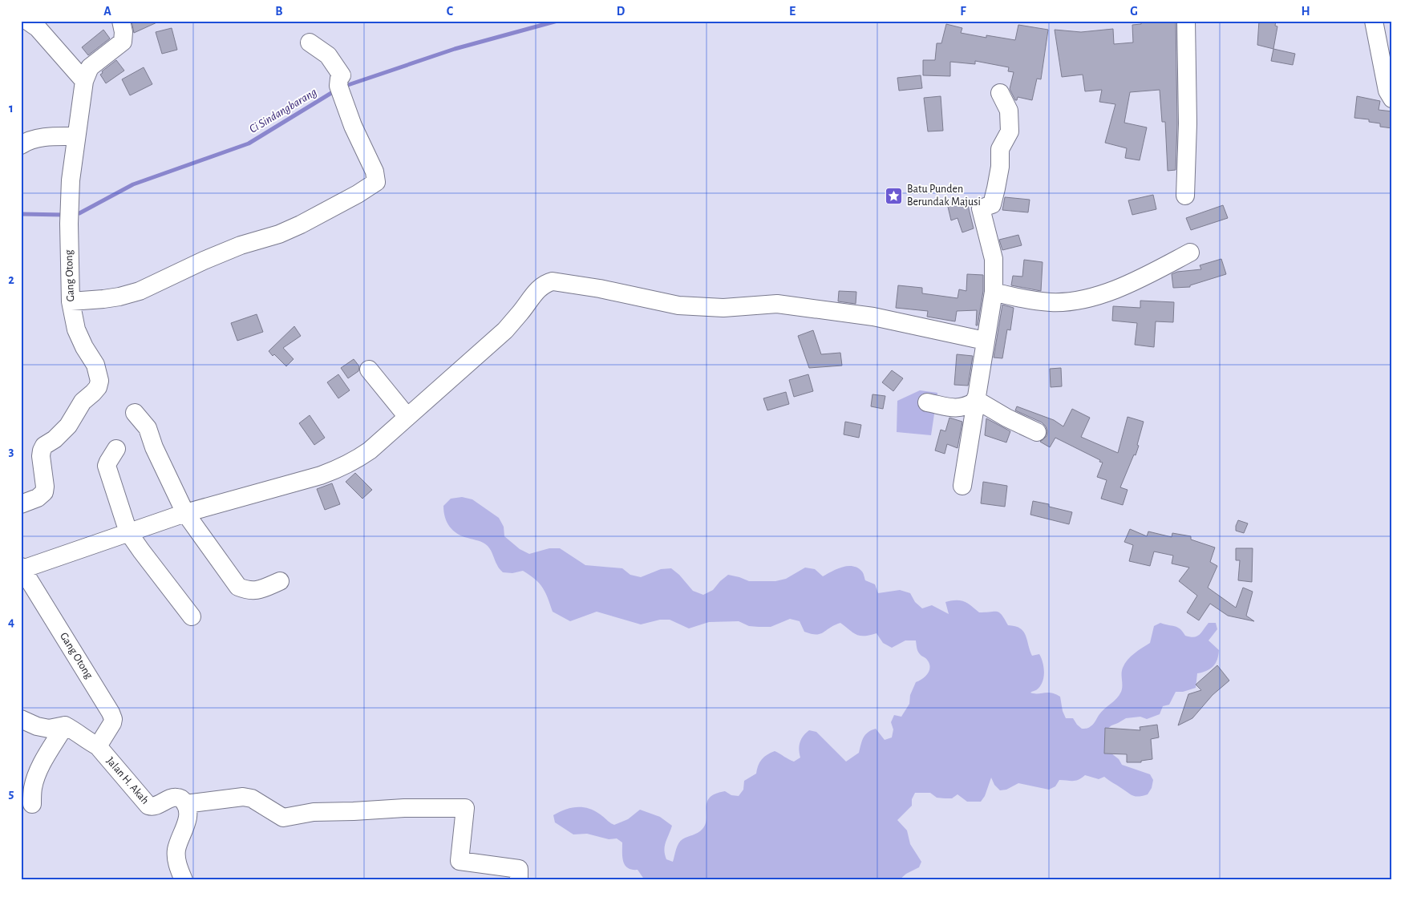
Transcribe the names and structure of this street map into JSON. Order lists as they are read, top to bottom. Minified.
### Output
{"streets":{"street":["Gang Otong","Jalan H. Akah"]},"crossings":[["Gang Otong","Jalan H. Akah"]],"water":["Ci Sindangbarang"],"places":{"place":["Batu Punden Berundak Majusi"]},"grid":{"columns":["A","B","C","D","E","F","G","H"],"rows":["1","2","3","4","5"]}}
